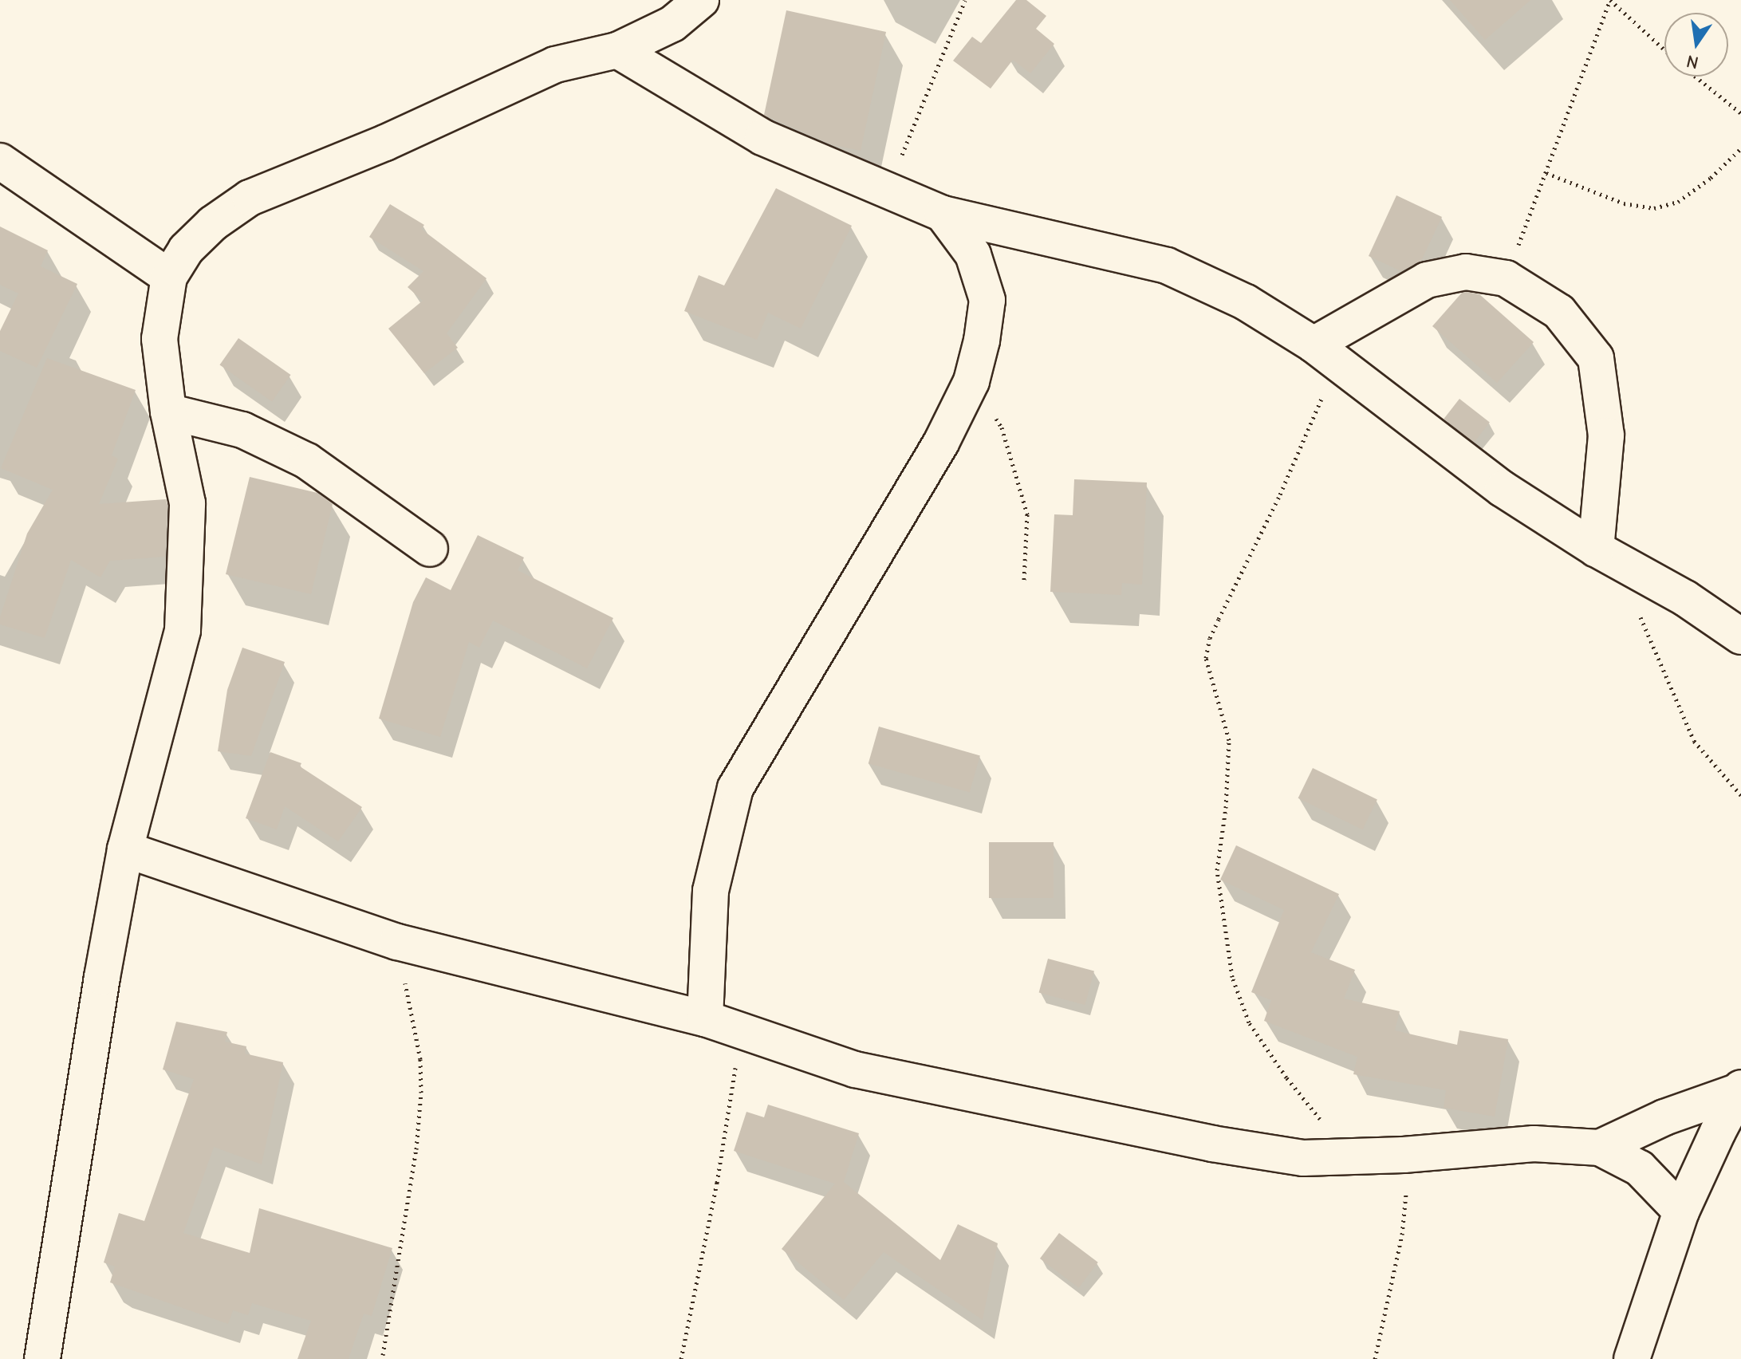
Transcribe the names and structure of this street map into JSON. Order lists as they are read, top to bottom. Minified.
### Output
{"north":"bottom"}
